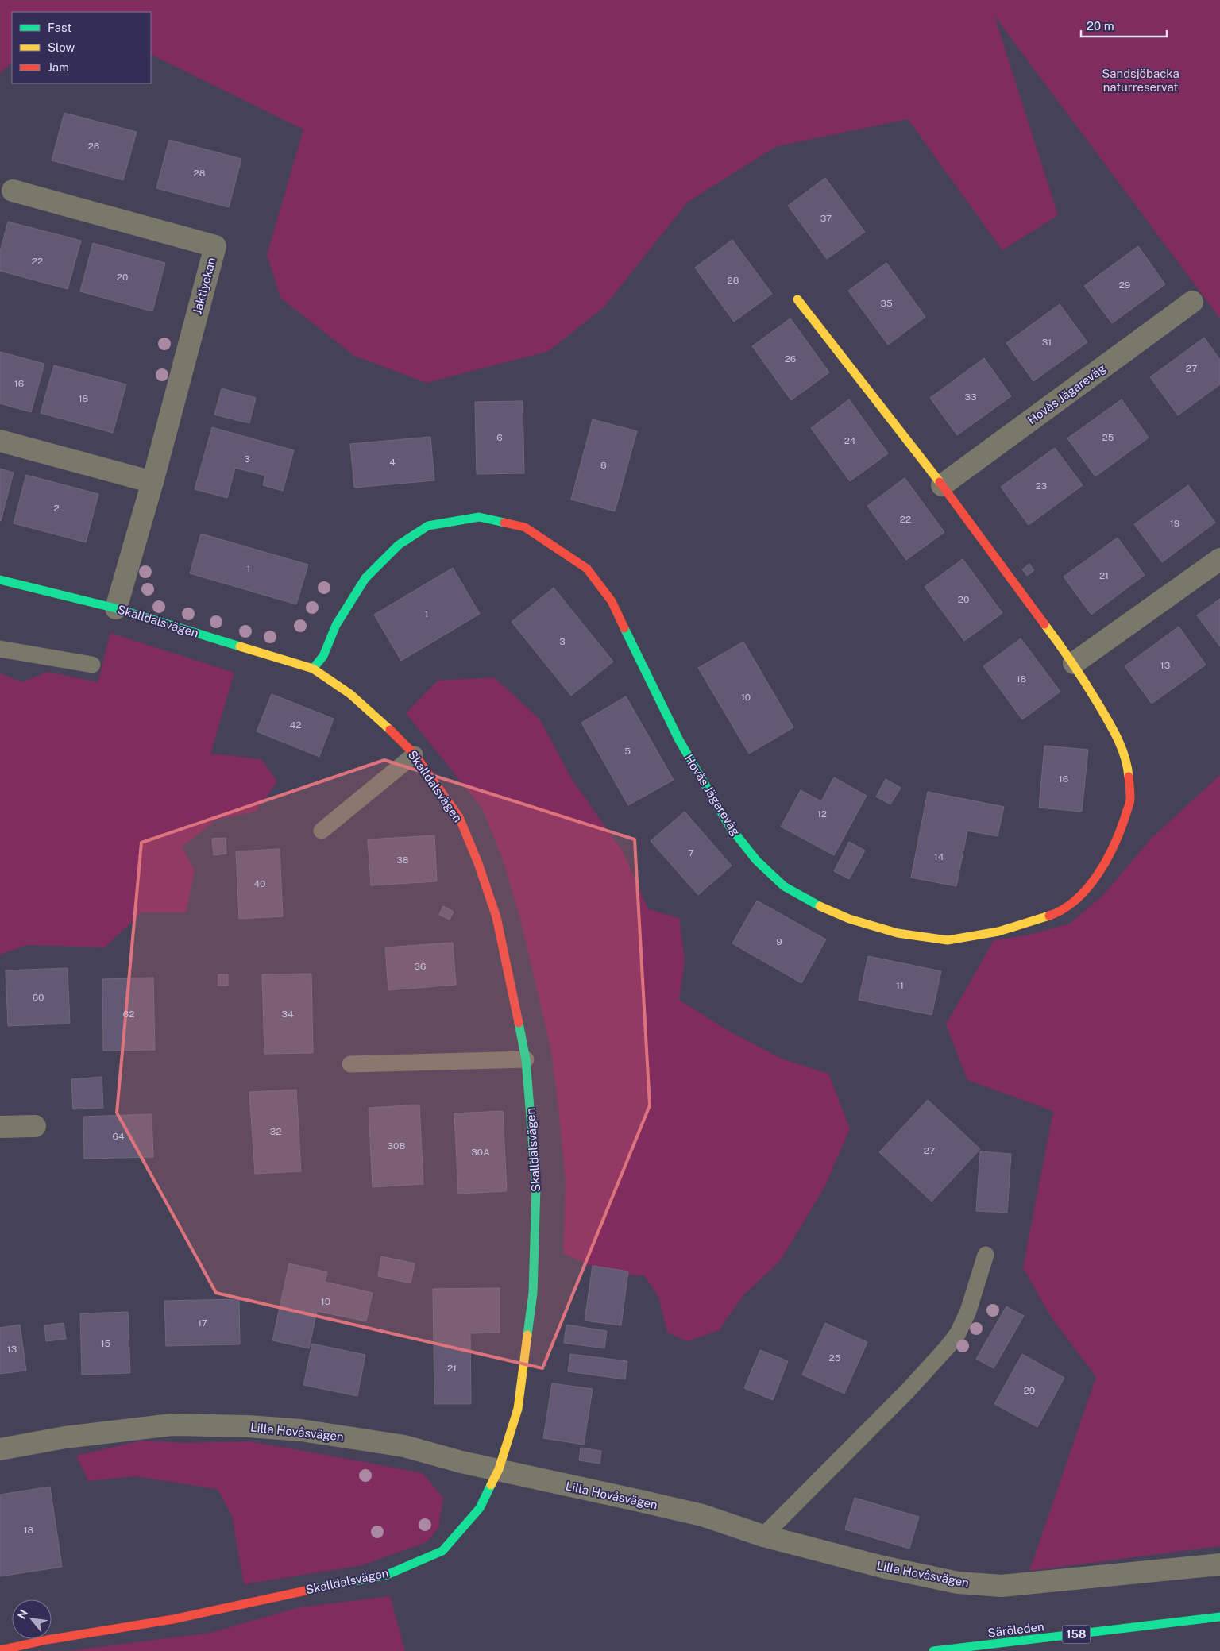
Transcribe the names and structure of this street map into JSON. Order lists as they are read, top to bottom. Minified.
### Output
{"streets":{"street":["Jaktlyckan","Hovås Jägareväg","Skalldalsvägen","Lilla Hovåsvägen","Säröleden","158"]},"crossings":[["Jaktlyckan","Skalldalsvägen"],["Hovås Jägareväg","Skalldalsvägen"],["Skalldalsvägen","Lilla Hovåsvägen"]],"parks":["Sandsjöbacka naturreservat"],"house_numbers":["26","28","37","22","20","28","29","35","31","26","27","16","33","18","6","25","24","3","4","8","23","2","22","19","1","21","20","1","3","13","18","10","42","5","16","12","7","14","38","40","9","36","11","60","62","34","32","64","30B","27","30A","19","17","15","13","25","21","29","18"],"legend":["Fast","Slow","Jam"],"scale_bar":"20 m","north":"top left"}
